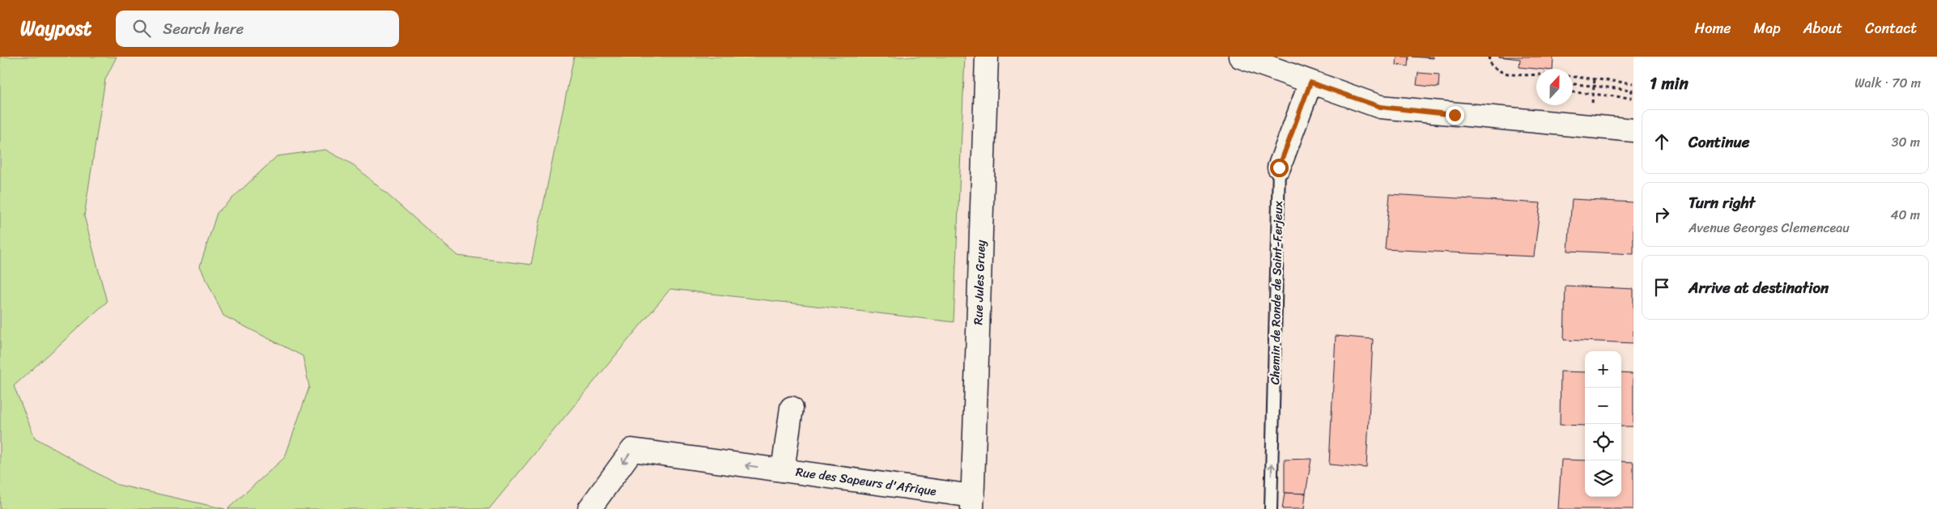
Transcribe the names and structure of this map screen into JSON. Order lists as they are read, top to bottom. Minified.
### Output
{"streets":{"street":["Rue Jules Gruey","Chemin de Ronde de Saint-Ferjeux","Rue des Sapeurs d'Afrique"]},"crossings":[["Rue Jules Gruey","Rue des Sapeurs d'Afrique"]],"one_way":["Chemin de Ronde de Saint-Ferjeux","Rue des Sapeurs d'Afrique"],"north":"top","page":{"header":"Waypost","search":"Search here","nav":["Home","Map","About","Contact"],"heading":["1 min","Walk · 70 m"],"list":[["Continue","30 m"],["Turn right","Avenue Georges Clemenceau","40 m"],"Arrive at destination"],"map_buttons":["+","−"]}}
